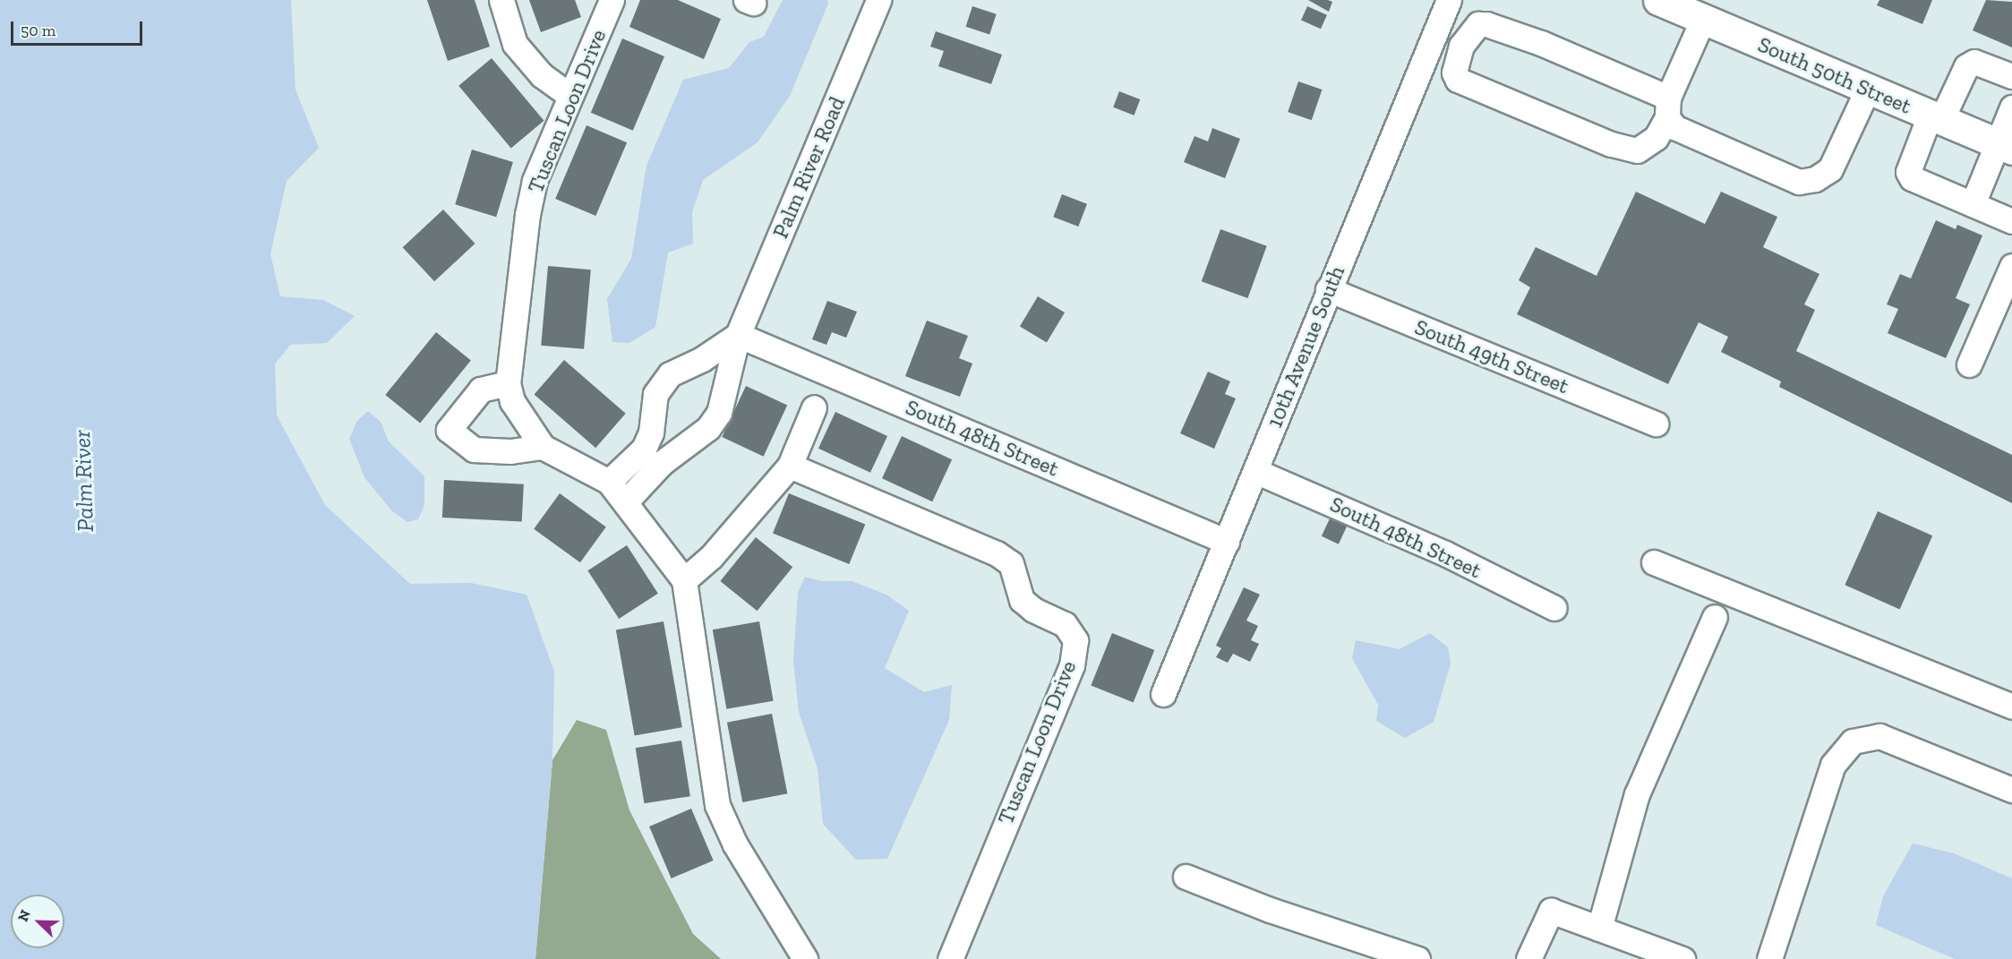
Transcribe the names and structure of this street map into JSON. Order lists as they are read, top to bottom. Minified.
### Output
{"streets":{"main road":["South 50th Street"],"street":["Tuscan Loon Drive","Palm River Road","10th Avenue South","South 49th Street","South 48th Street"]},"crossings":[["Tuscan Loon Drive","Palm River Road"],["Palm River Road","South 48th Street"],["10th Avenue South","South 49th Street"],["10th Avenue South","South 48th Street"]],"water":["Palm River"],"scale_bar":"50 m","north":"top left"}
